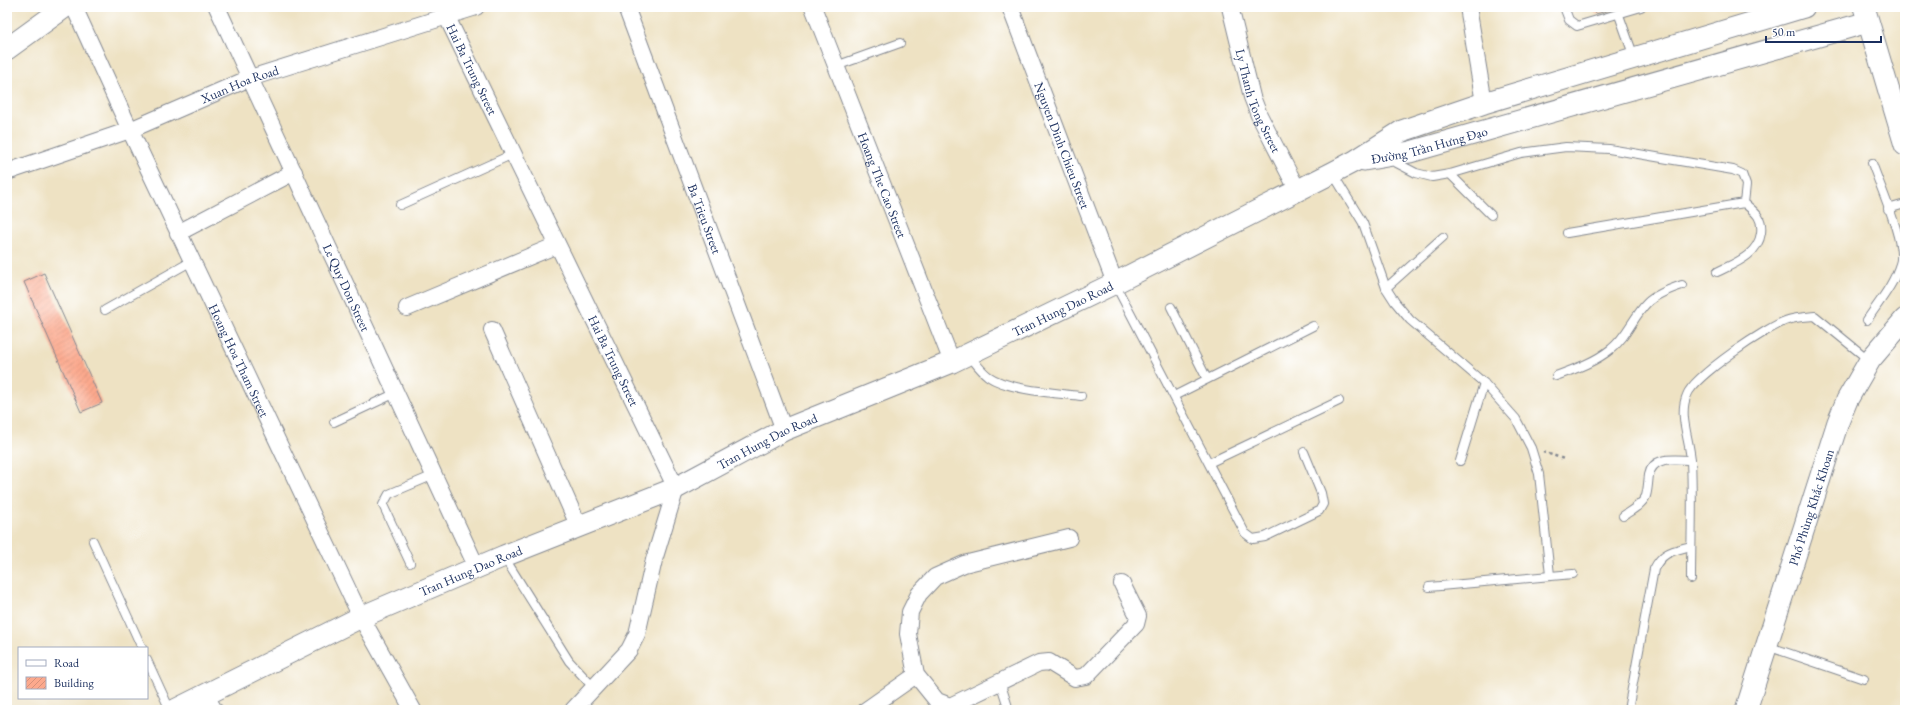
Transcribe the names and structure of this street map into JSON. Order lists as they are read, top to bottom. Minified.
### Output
{"streets":{"street":["Hai Ba Trung Street","Xuan Hoa Road","Ly Thanh Tong Street","Đường Trần Hưng Đạo","Nguyen Dinh Chieu Street","Hoang The Cao Street","Ba Trieu Street","Le Quy Don Street","Tran Hung Dao Road","Hoang Hoa Tham Street","Phố Phùng Khắc Khoan"]},"crossings":[["Hai Ba Trung Street","Xuan Hoa Road"],["Hai Ba Trung Street","Tran Hung Dao Road"],["Xuan Hoa Road","Le Quy Don Street"],["Xuan Hoa Road","Hoang Hoa Tham Street"],["Ly Thanh Tong Street","Tran Hung Dao Road"],["Đường Trần Hưng Đạo","Tran Hung Dao Road"],["Nguyen Dinh Chieu Street","Tran Hung Dao Road"],["Hoang The Cao Street","Tran Hung Dao Road"],["Ba Trieu Street","Tran Hung Dao Road"],["Le Quy Don Street","Tran Hung Dao Road"],["Tran Hung Dao Road","Hoang Hoa Tham Street"]],"legend":["Road","Building"],"scale_bar":"50 m"}
